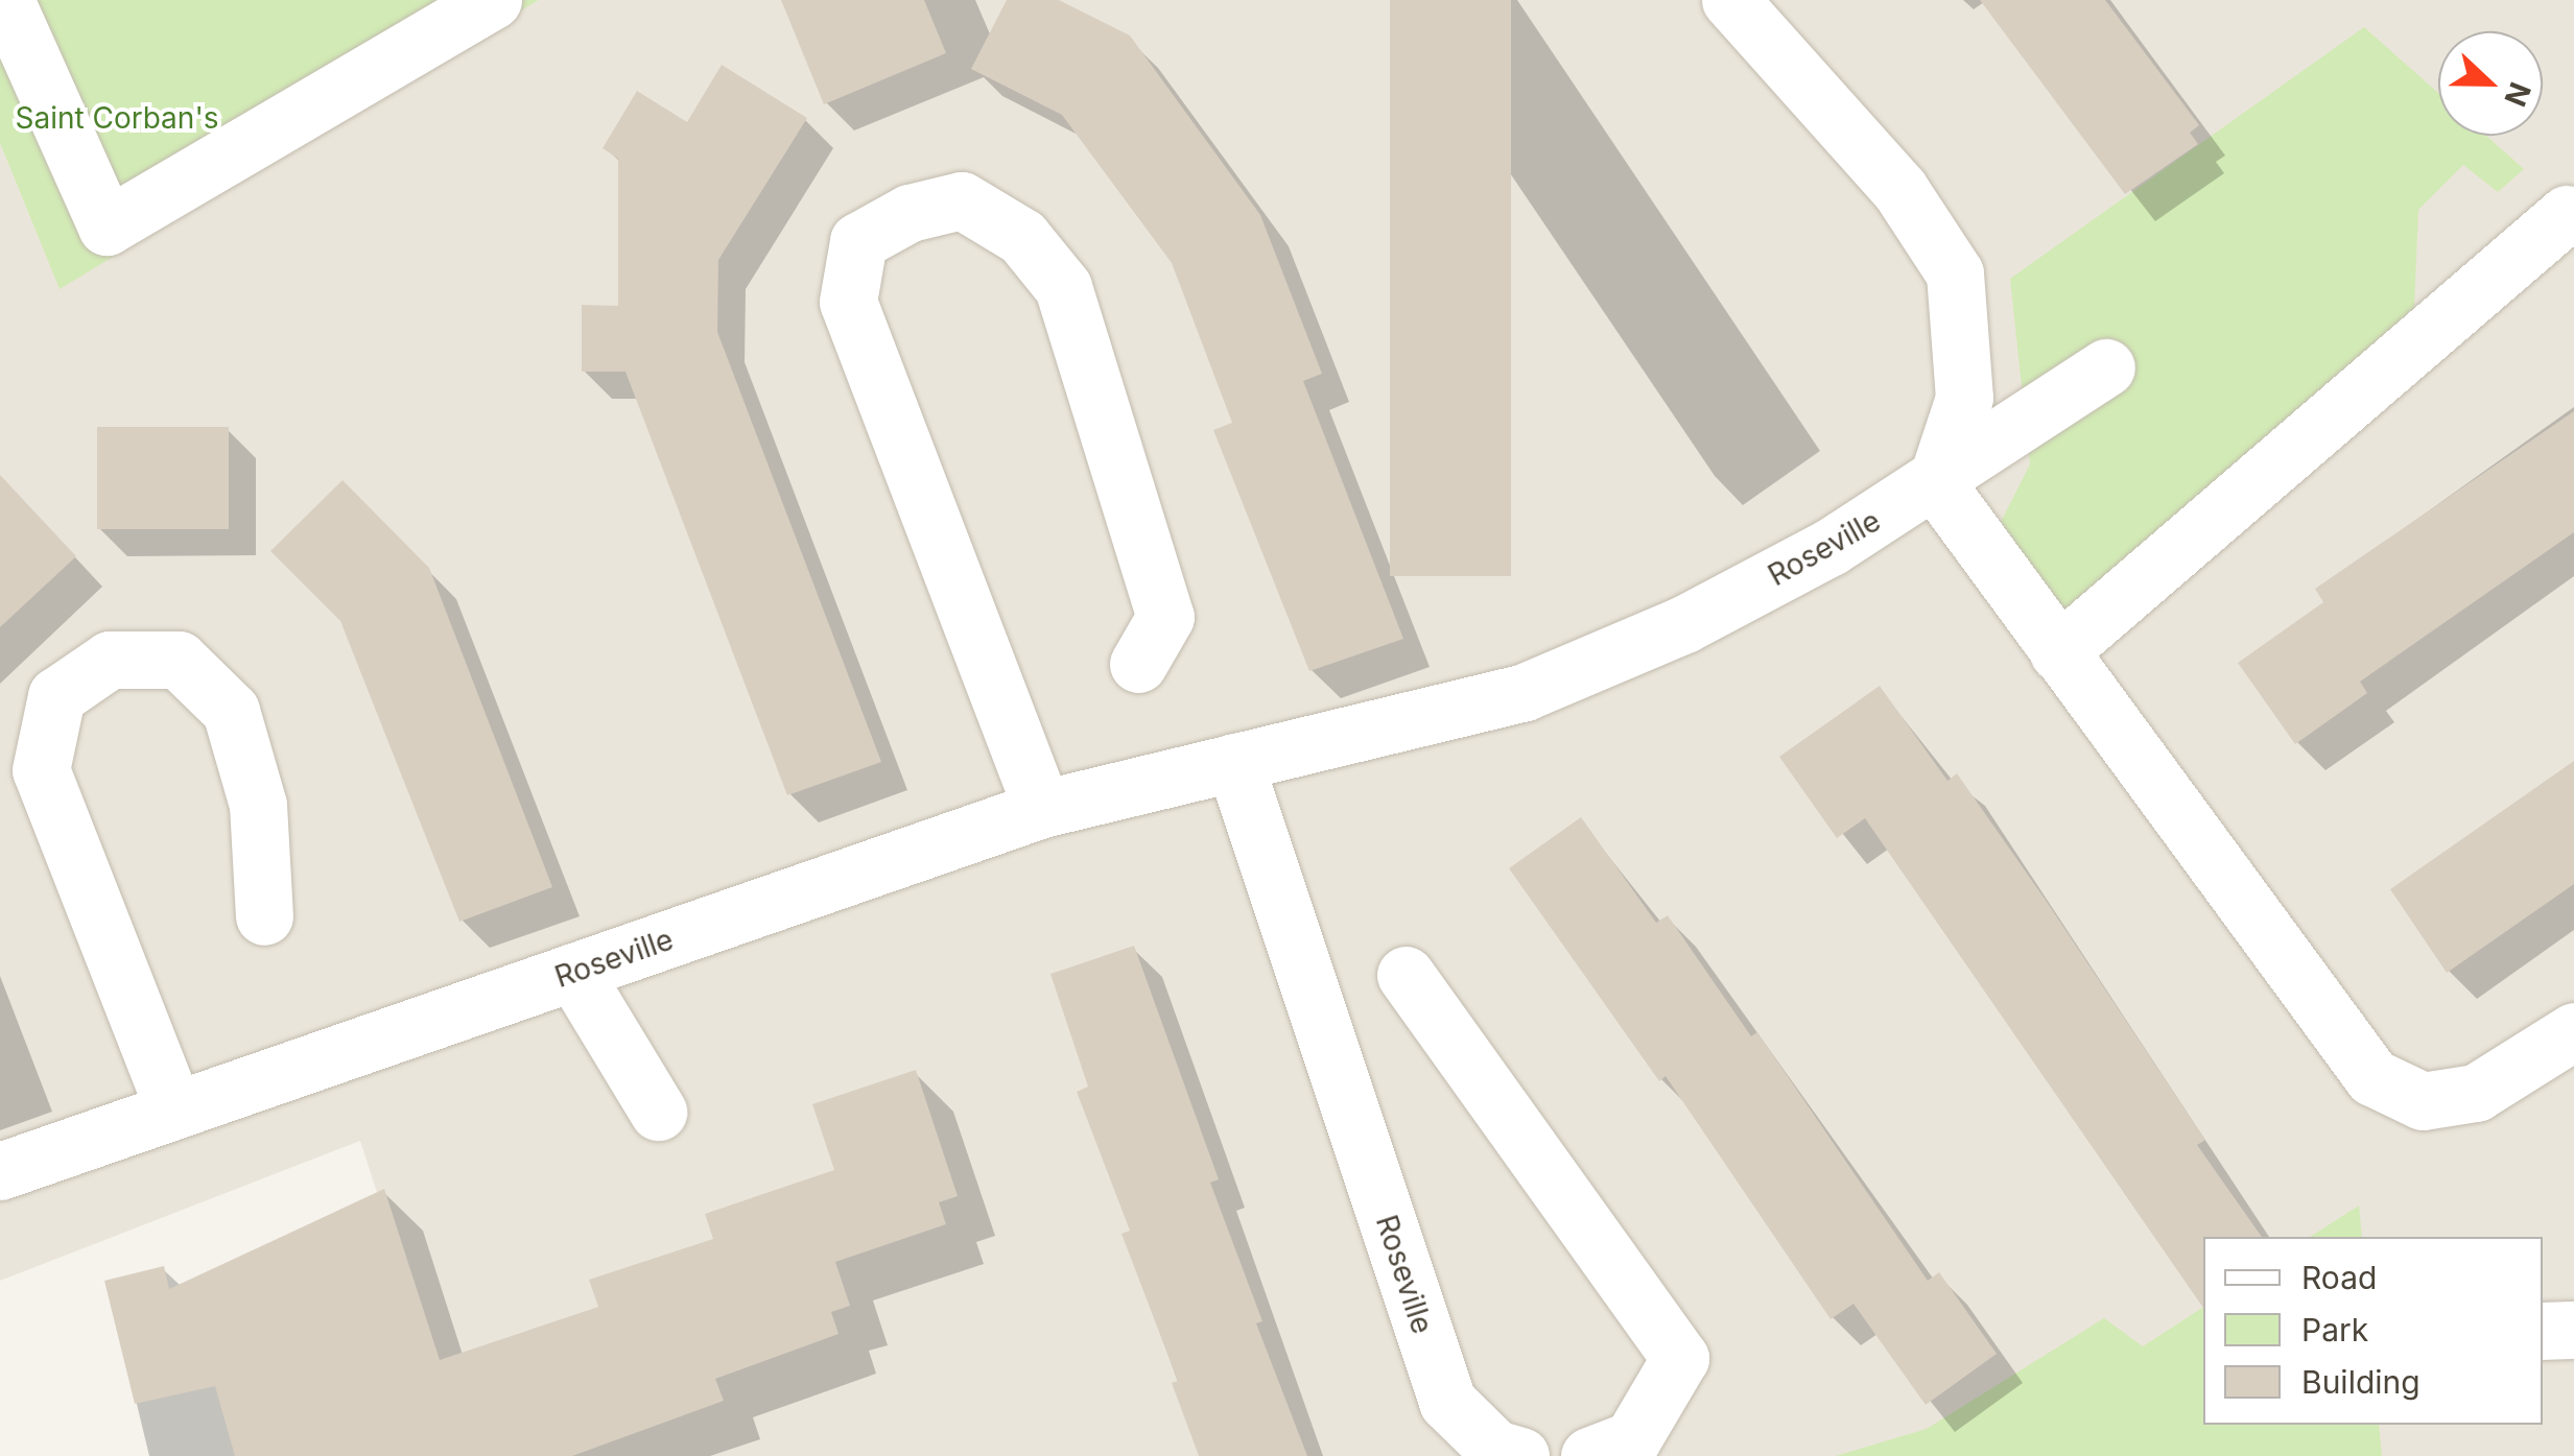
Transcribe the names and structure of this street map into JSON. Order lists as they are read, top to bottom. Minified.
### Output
{"streets":{"street":["Roseville"]},"parks":["Saint Corban's"],"legend":["Road","Park","Building"],"north":"right"}
